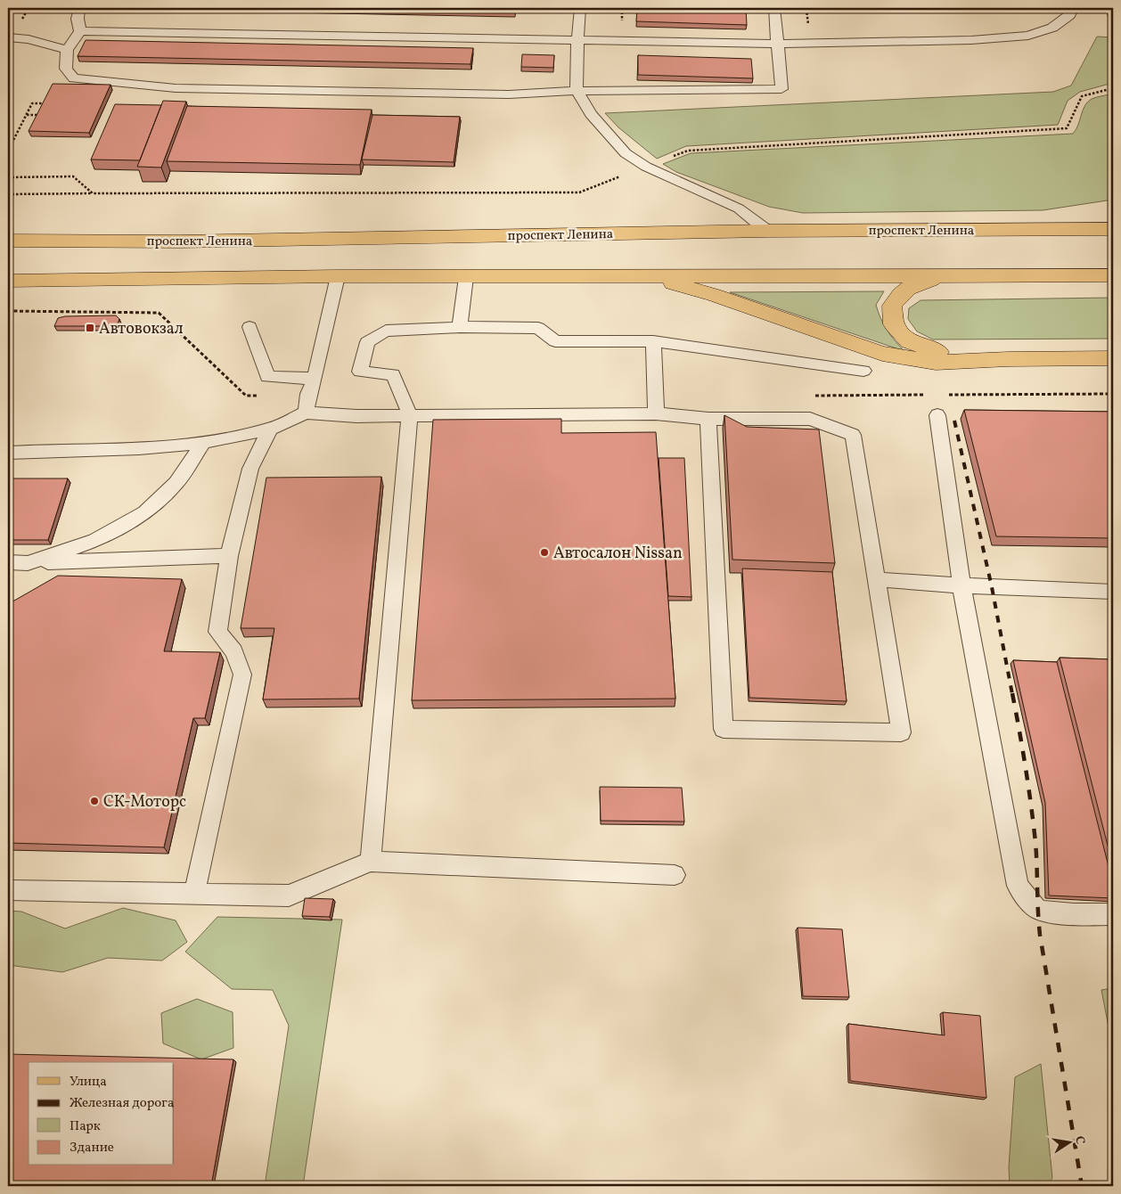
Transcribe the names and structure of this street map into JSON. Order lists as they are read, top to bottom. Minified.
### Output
{"streets":{"main road":["проспект Ленина"]},"places":{"transit":["Автовокзал"],"other":["Автосалон Nissan","СК-Моторс"]},"legend":["Улица","Железная дорога","Парк","Здание"],"north":"right"}
